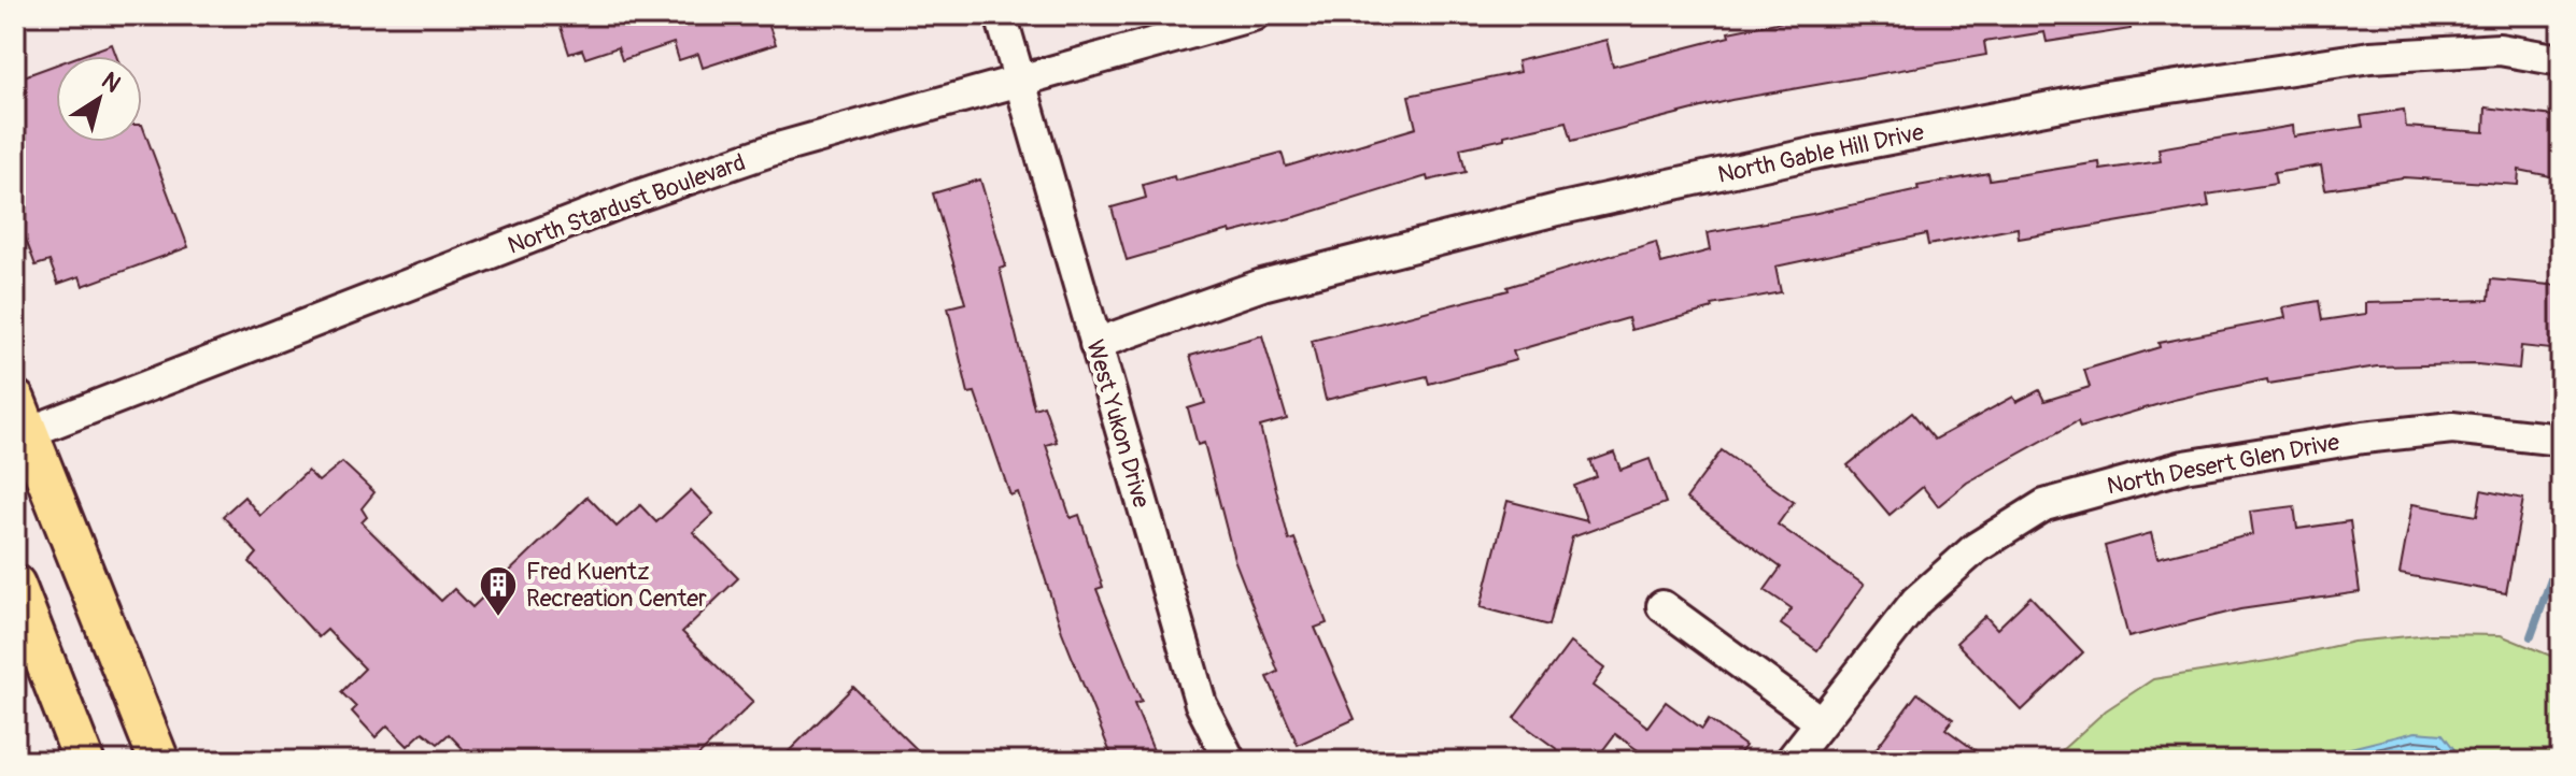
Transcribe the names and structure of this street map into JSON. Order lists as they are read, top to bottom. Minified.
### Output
{"streets":{"street":["North Gable Hill Drive","North Stardust Boulevard","West Yukon Drive","North Desert Glen Drive"]},"crossings":[["North Gable Hill Drive","West Yukon Drive"],["North Stardust Boulevard","West Yukon Drive"]],"places":{"building":["Fred Kuentz Recreation Center"]},"north":"top right"}
